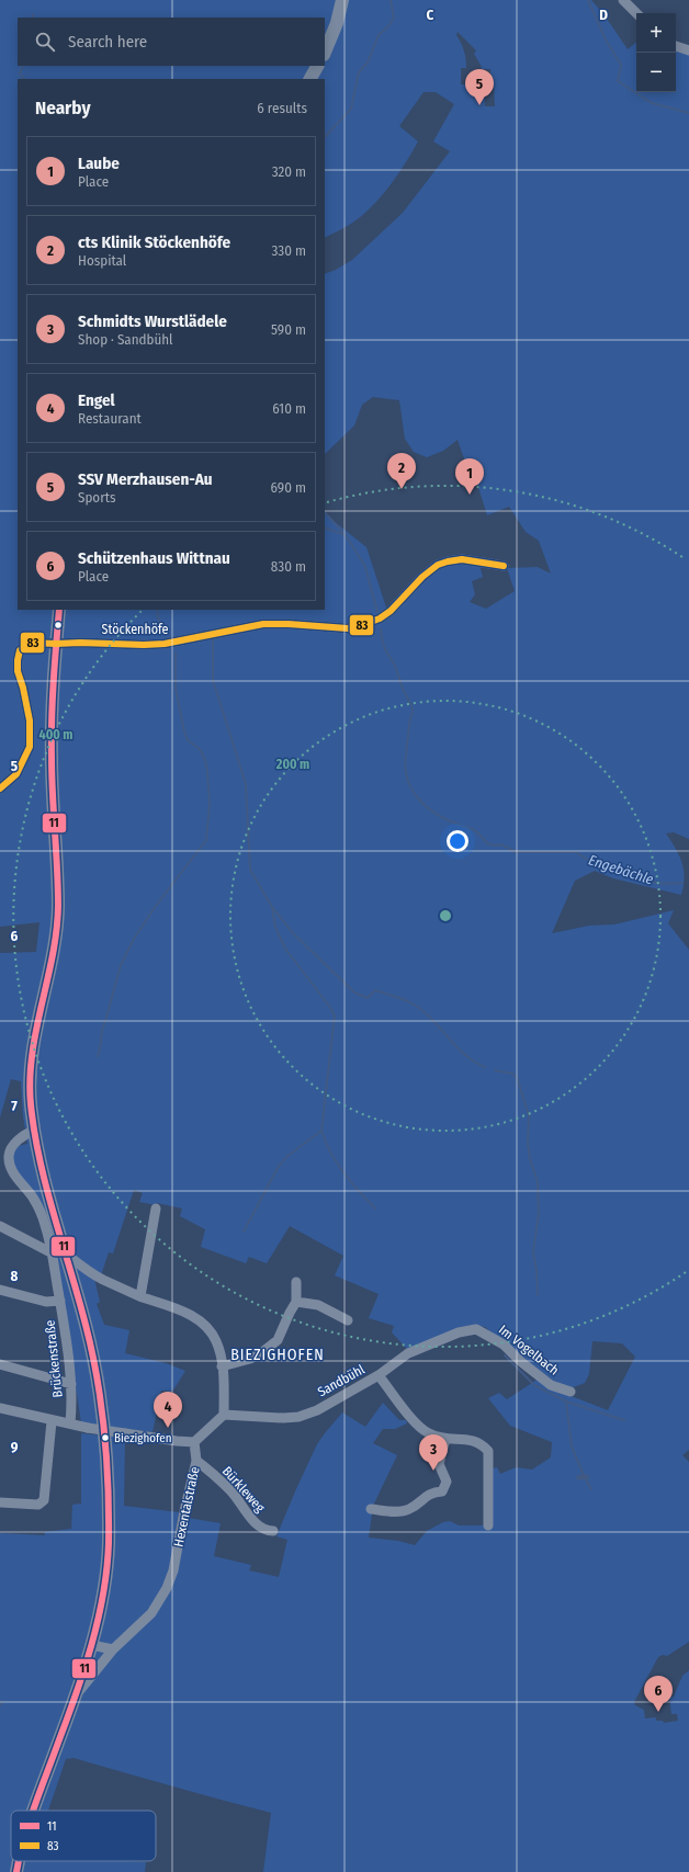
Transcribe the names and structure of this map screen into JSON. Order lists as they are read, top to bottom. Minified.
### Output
{"streets":{"main road":["Hexentalstraße"],"street":["Stöckenhöfe","Im Vogelbach","Brückenstraße","Sandbühl","Bürkleweg"]},"crossings":[["Stöckenhöfe","Hexentalstraße"],["Im Vogelbach","Sandbühl"],["Brückenstraße","Hexentalstraße"],["Bürkleweg","Hexentalstraße"]],"districts":["BIEZIGHOFEN"],"water":["Engebächle"],"places":["Biezighofen"],"lines":["transit line 83","transit line 11"],"legend":["11","83"],"page":{"map_buttons":["+","−"],"search":"Search here","pins":["5","2","1","4","3","6"],"heading":["Nearby","6 results"],"list":[{"mark":"1","name":"Laube","note":"Place","value":"320 m"},{"mark":"2","name":"cts Klinik Stöckenhöfe","note":"Hospital","value":"330 m"},{"mark":"3","name":"Schmidts Wurstlädele","note":"Shop · Sandbühl","value":"590 m"},{"mark":"4","name":"Engel","note":"Restaurant","value":"610 m"},{"mark":"5","name":"SSV Merzhausen-Au","note":"Sports","value":"690 m"},{"mark":"6","name":"Schützenhaus Wittnau","note":"Place","value":"830 m"}]},"grid":{"columns":["C","D"],"rows":["5","6","7","8","9"]},"rings":["400 m","200 m"]}
